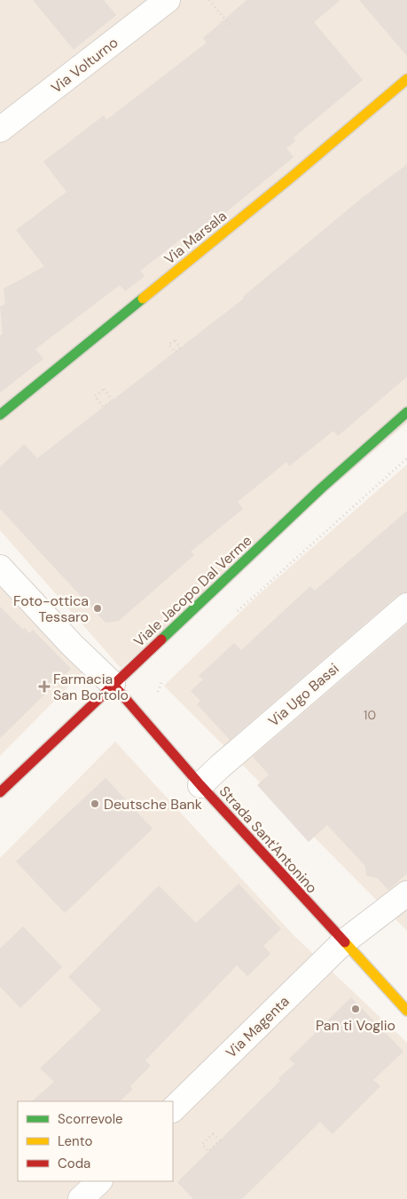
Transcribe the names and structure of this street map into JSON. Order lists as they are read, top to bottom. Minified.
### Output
{"streets":{"main road":["Via Marsala","Viale Jacopo Dal Verme","Strada Sant'Antonino"],"street":["Via Volturno","Via Ugo Bassi","Via Magenta"]},"crossings":[["Viale Jacopo Dal Verme","Strada Sant'Antonino"],["Via Ugo Bassi","Strada Sant'Antonino"],["Strada Sant'Antonino","Via Magenta"]],"places":{"other":["Foto-ottica Tessaro","Deutsche Bank","Pan ti Voglio"],"health":["Farmacia San Bortolo"]},"house_numbers":["10"],"legend":["Scorrevole","Lento","Coda"]}
